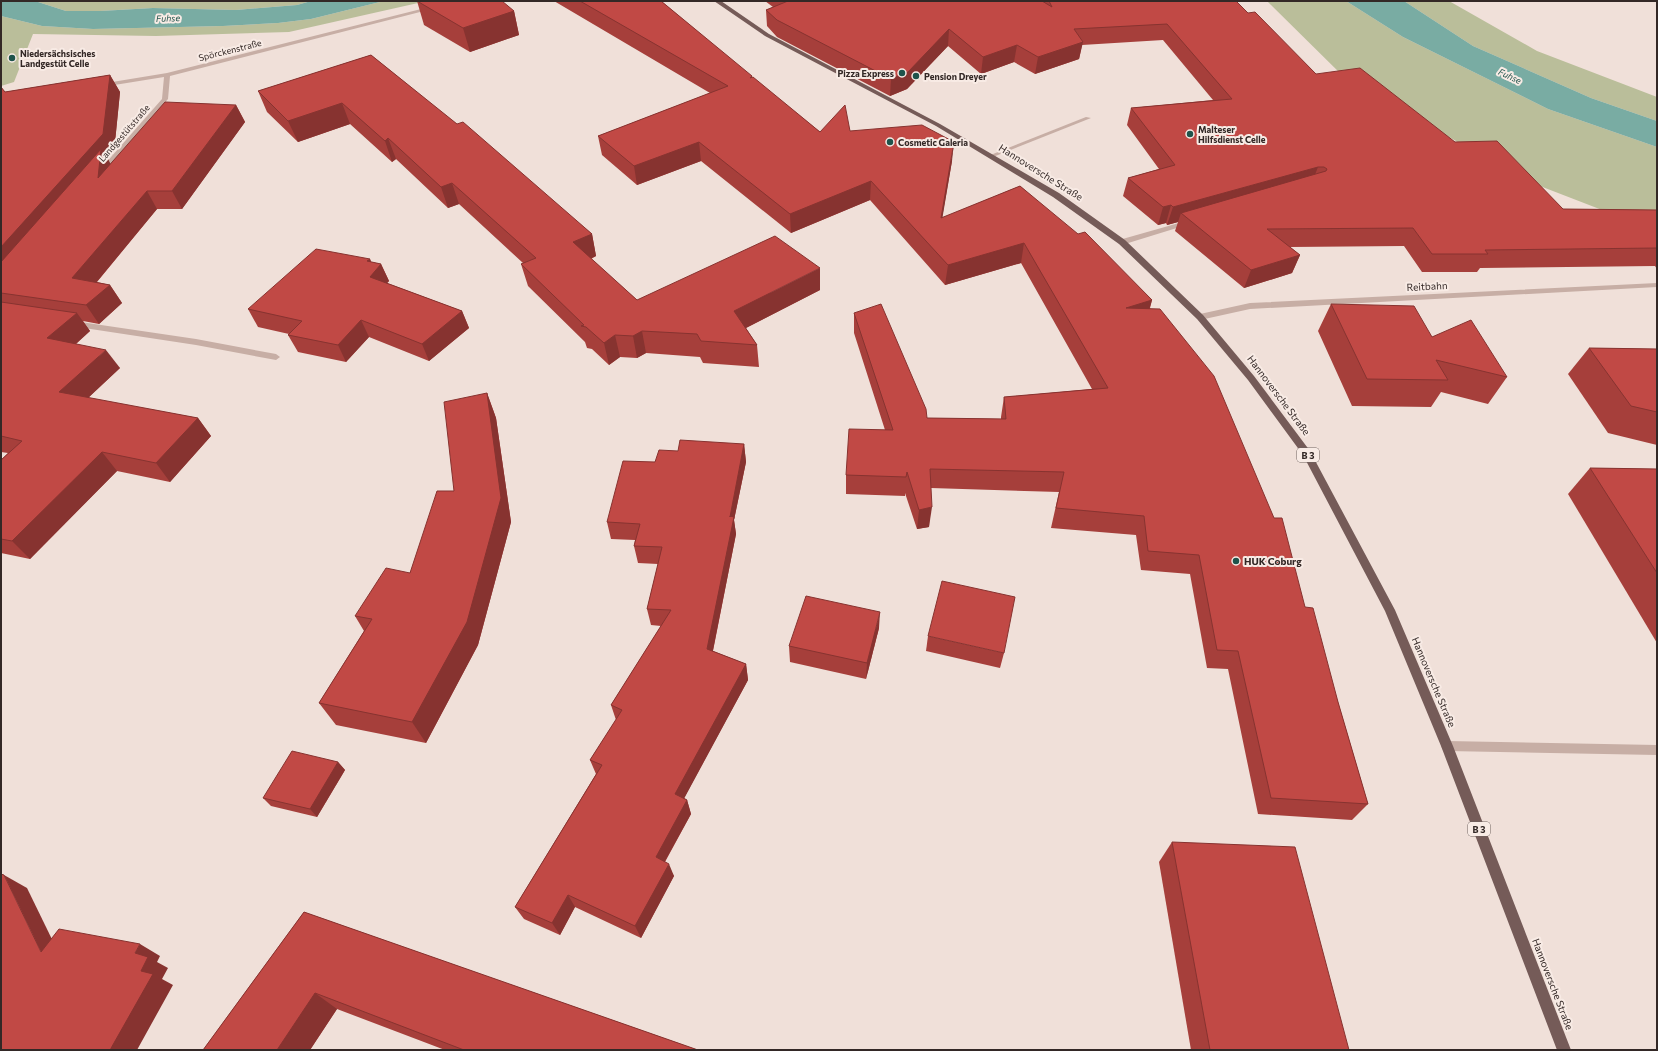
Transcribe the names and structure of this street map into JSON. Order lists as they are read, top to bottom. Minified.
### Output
{"streets":{"main road":["Hannoversche Straße","B 3"],"street":["Spörckenstraße","Landgestütstraße","Reitbahn"]},"crossings":[["Spörckenstraße","Landgestütstraße"],["Hannoversche Straße","Reitbahn"]],"water":["Fuhse"],"places":["Niedersächsisches Landgestüt Celle","Pizza Express","Pension Dreyer","Malteser Hilfsdienst Celle","Cosmetic Galeria","HUK Coburg"]}
